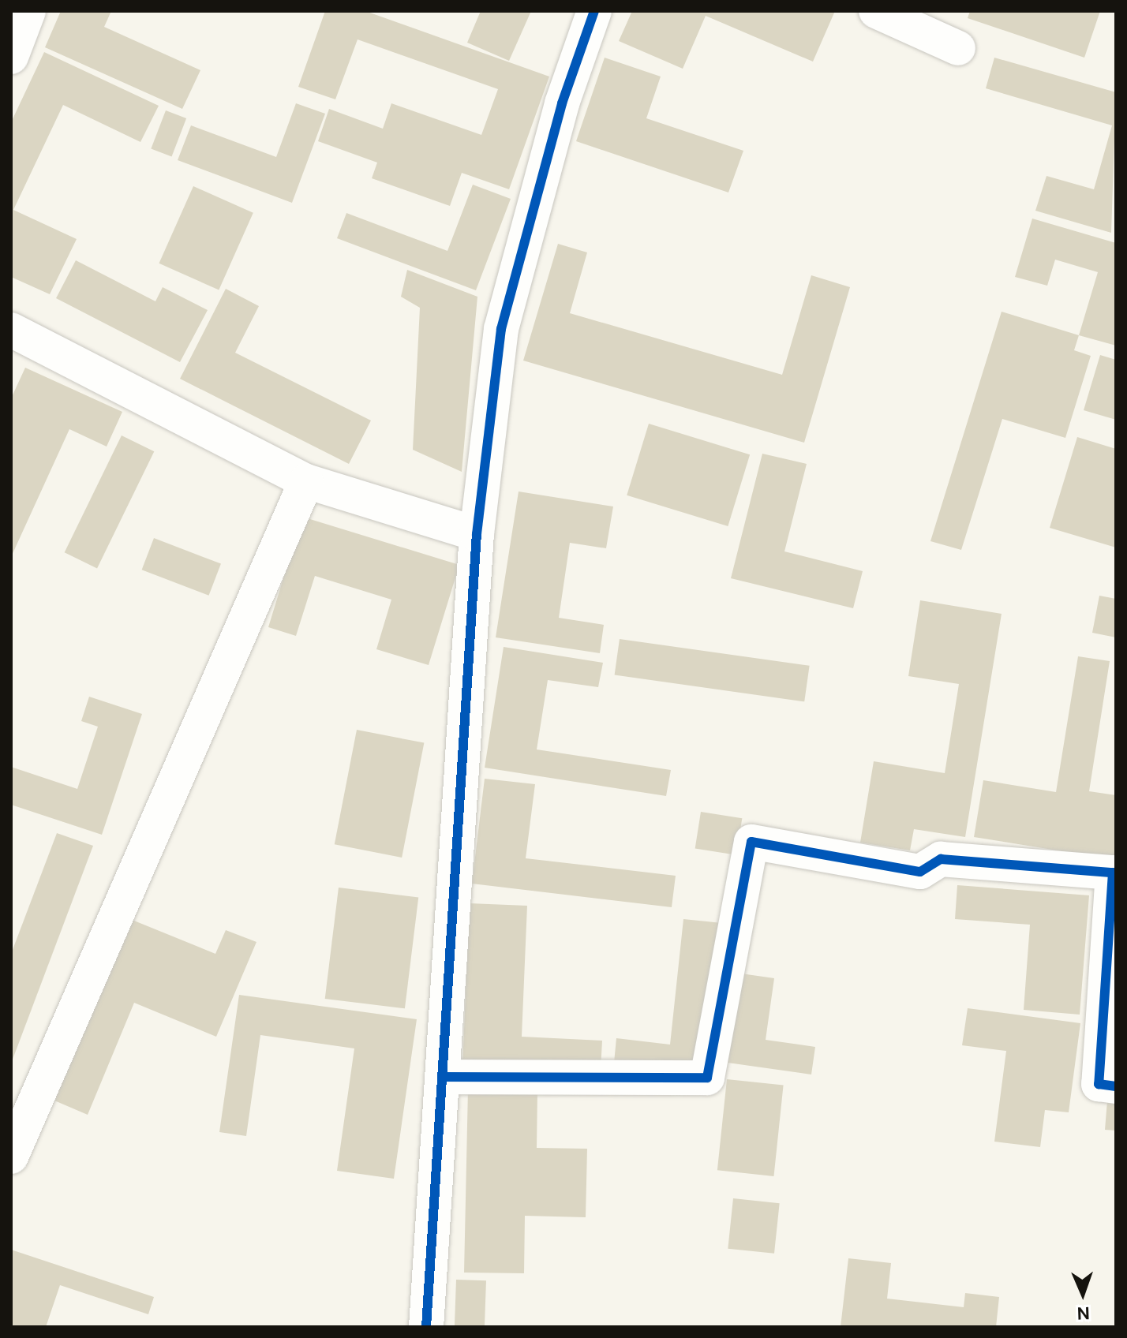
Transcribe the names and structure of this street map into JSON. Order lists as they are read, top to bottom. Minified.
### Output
{"north":"bottom"}
